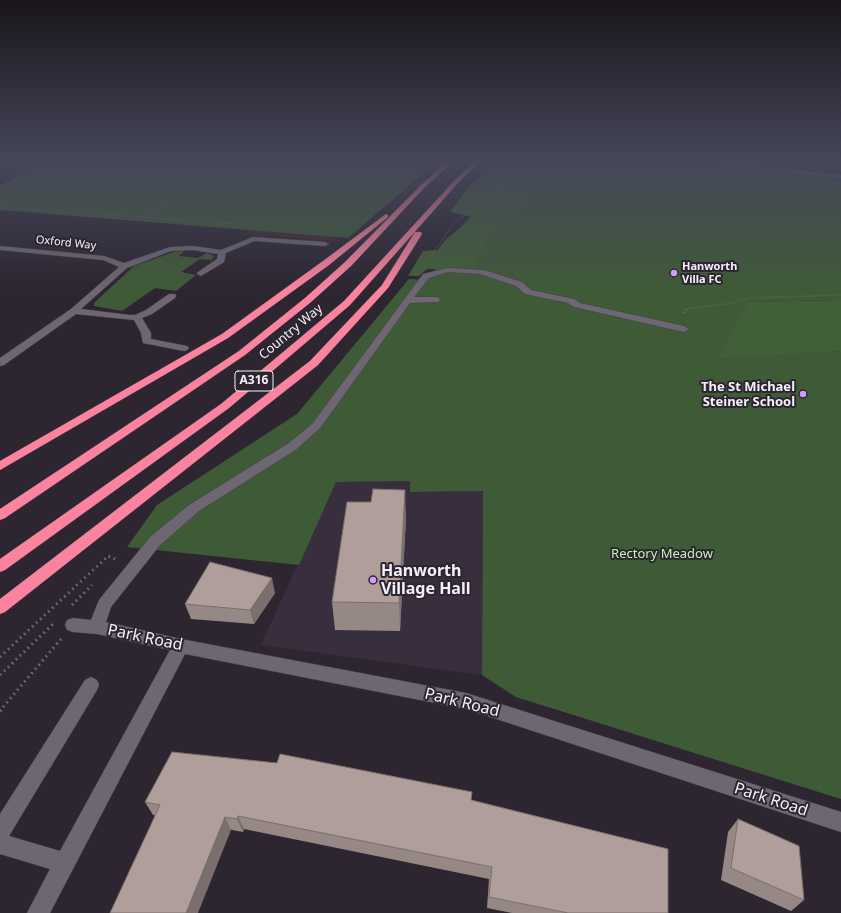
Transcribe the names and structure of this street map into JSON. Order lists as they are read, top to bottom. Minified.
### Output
{"streets":{"highway":["Country Way","A316"],"street":["Oxford Way","Park Road"]},"parks":["Rectory Meadow"],"places":["Hanworth Villa FC","The St Michael Steiner School","Hanworth Village Hall"]}
